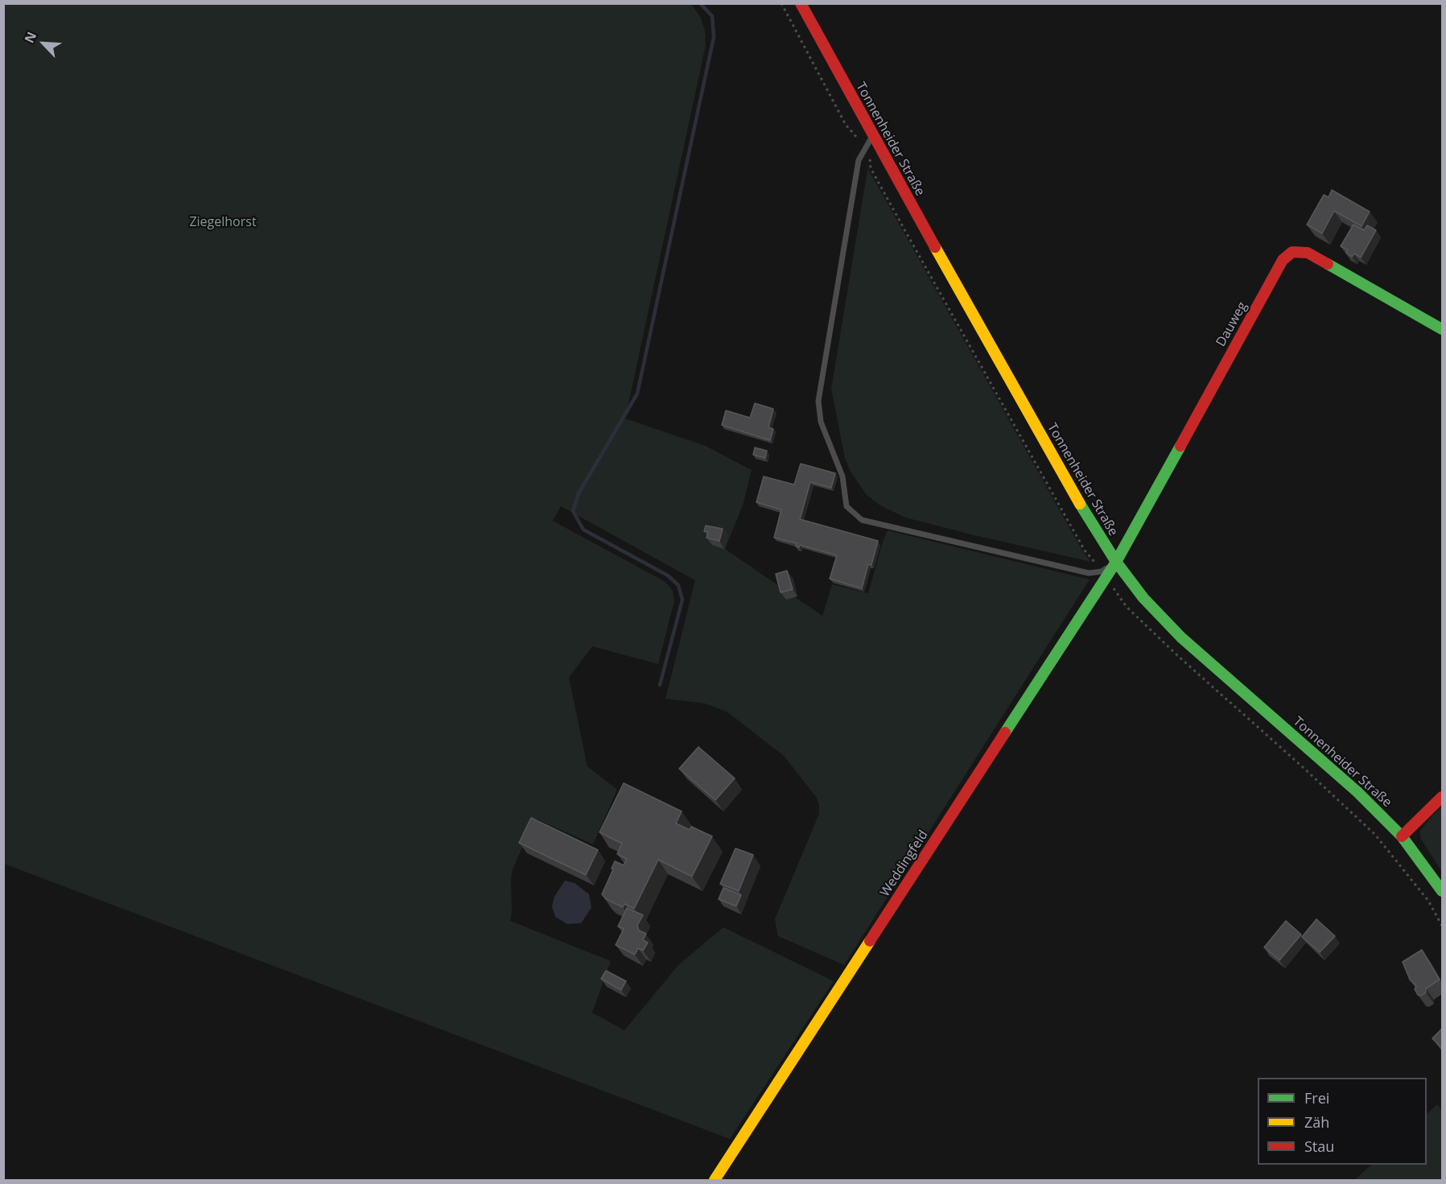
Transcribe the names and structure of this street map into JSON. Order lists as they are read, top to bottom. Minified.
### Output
{"streets":{"street":["Tonnenheider Straße","Dauweg","Weddingfeld"]},"crossings":[["Tonnenheider Straße","Dauweg"],["Tonnenheider Straße","Weddingfeld"],["Dauweg","Weddingfeld"]],"parks":["Ziegelhorst"],"legend":["Frei","Zäh","Stau"],"north":"top left"}
